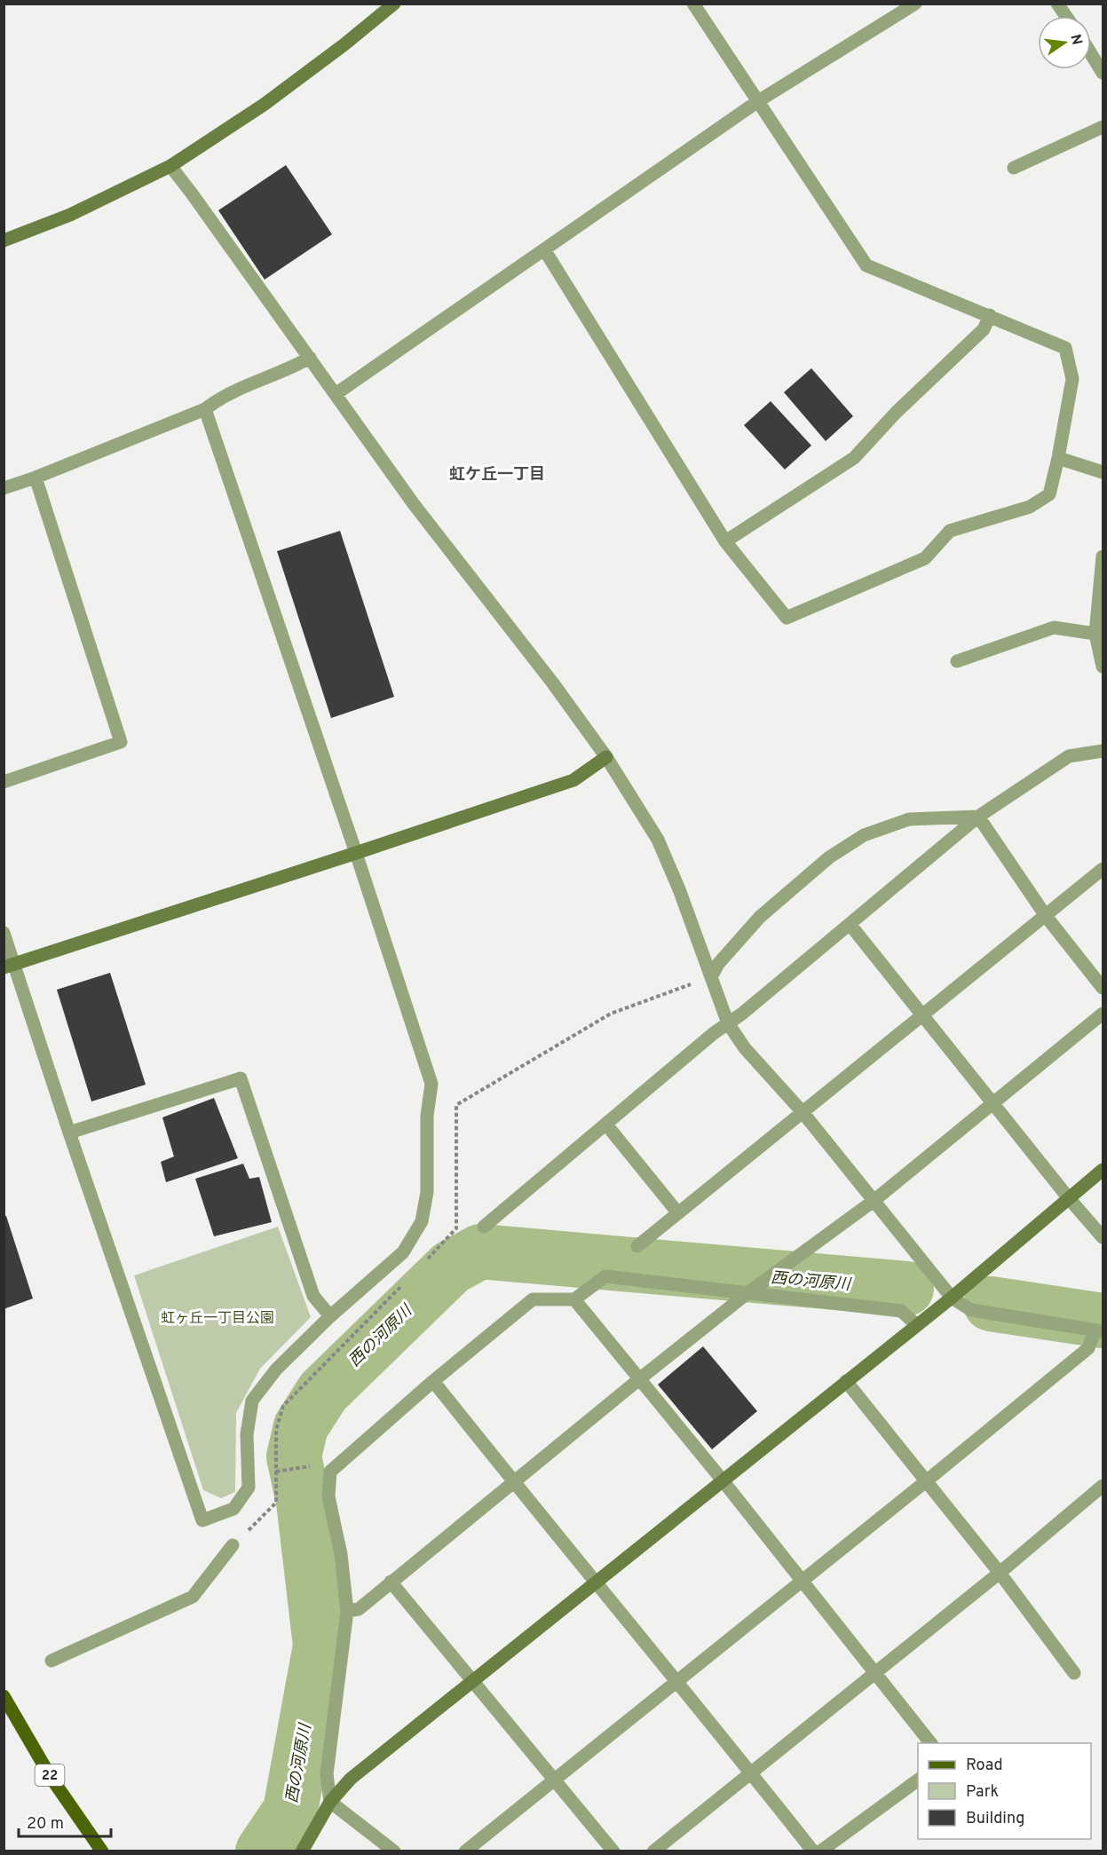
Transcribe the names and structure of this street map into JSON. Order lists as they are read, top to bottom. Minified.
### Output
{"streets":{"main road":["22"]},"districts":["虹ケ丘一丁目"],"water":["西の河原川"],"parks":["虹ヶ丘一丁目公園"],"legend":["Road","Park","Building"],"scale_bar":"20 m","north":"right"}
